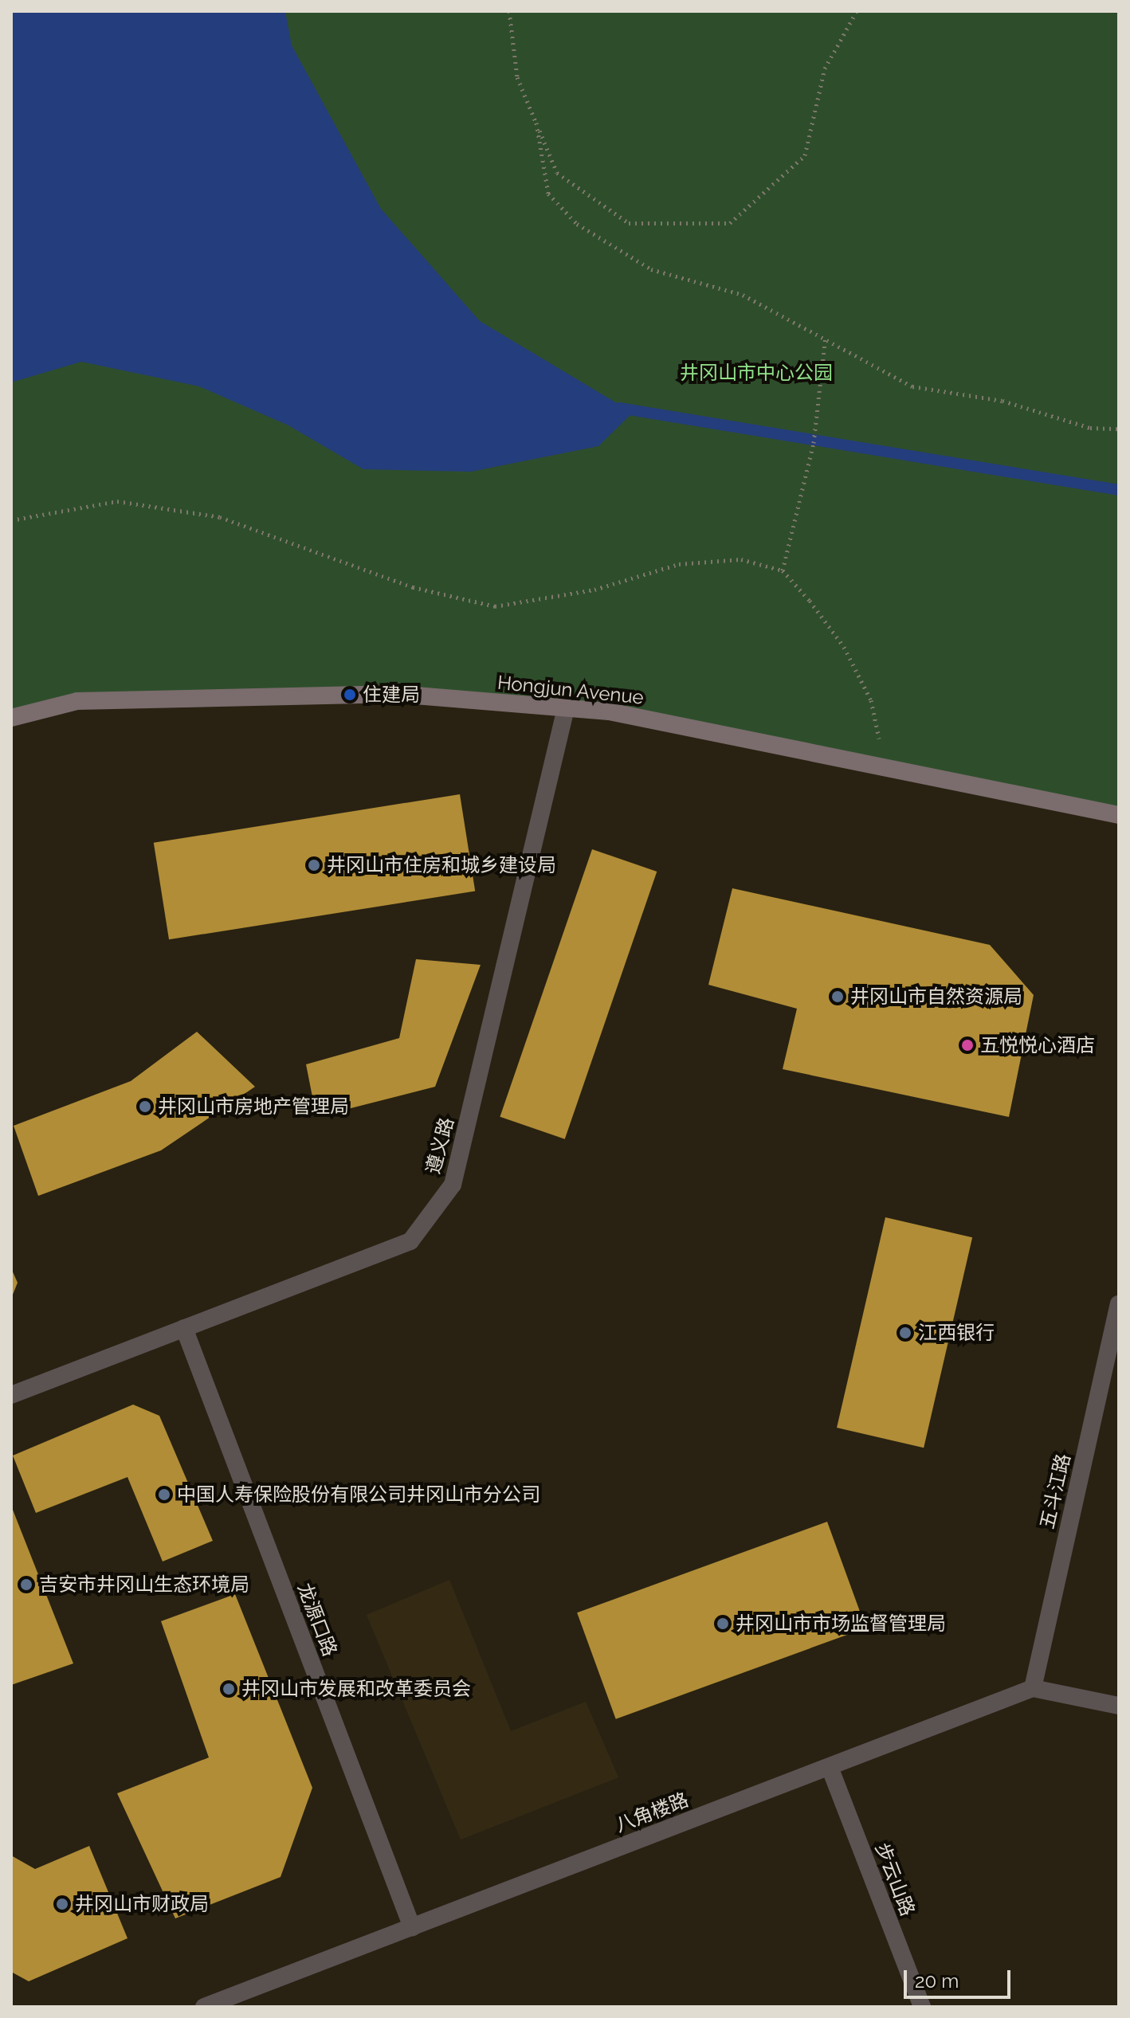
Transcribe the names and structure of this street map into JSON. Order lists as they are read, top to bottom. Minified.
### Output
{"streets":{"main road":["Hongjun Avenue"],"street":["遵义路","五斗江路","龙源口路","八角楼路","步云山路"]},"crossings":[["Hongjun Avenue","遵义路"],["遵义路","龙源口路"],["五斗江路","八角楼路"],["龙源口路","八角楼路"],["八角楼路","步云山路"]],"parks":["井冈山市中心公园"],"places":["住建局","井冈山市住房和城乡建设局","井冈山市自然资源局","五悦悦心酒店","井冈山市房地产管理局","江西银行","中国人寿保险股份有限公司井冈山市分公司","吉安市井冈山生态环境局","井冈山市市场监督管理局","井冈山市发展和改革委员会","井冈山市财政局"],"scale_bar":"20 m"}
